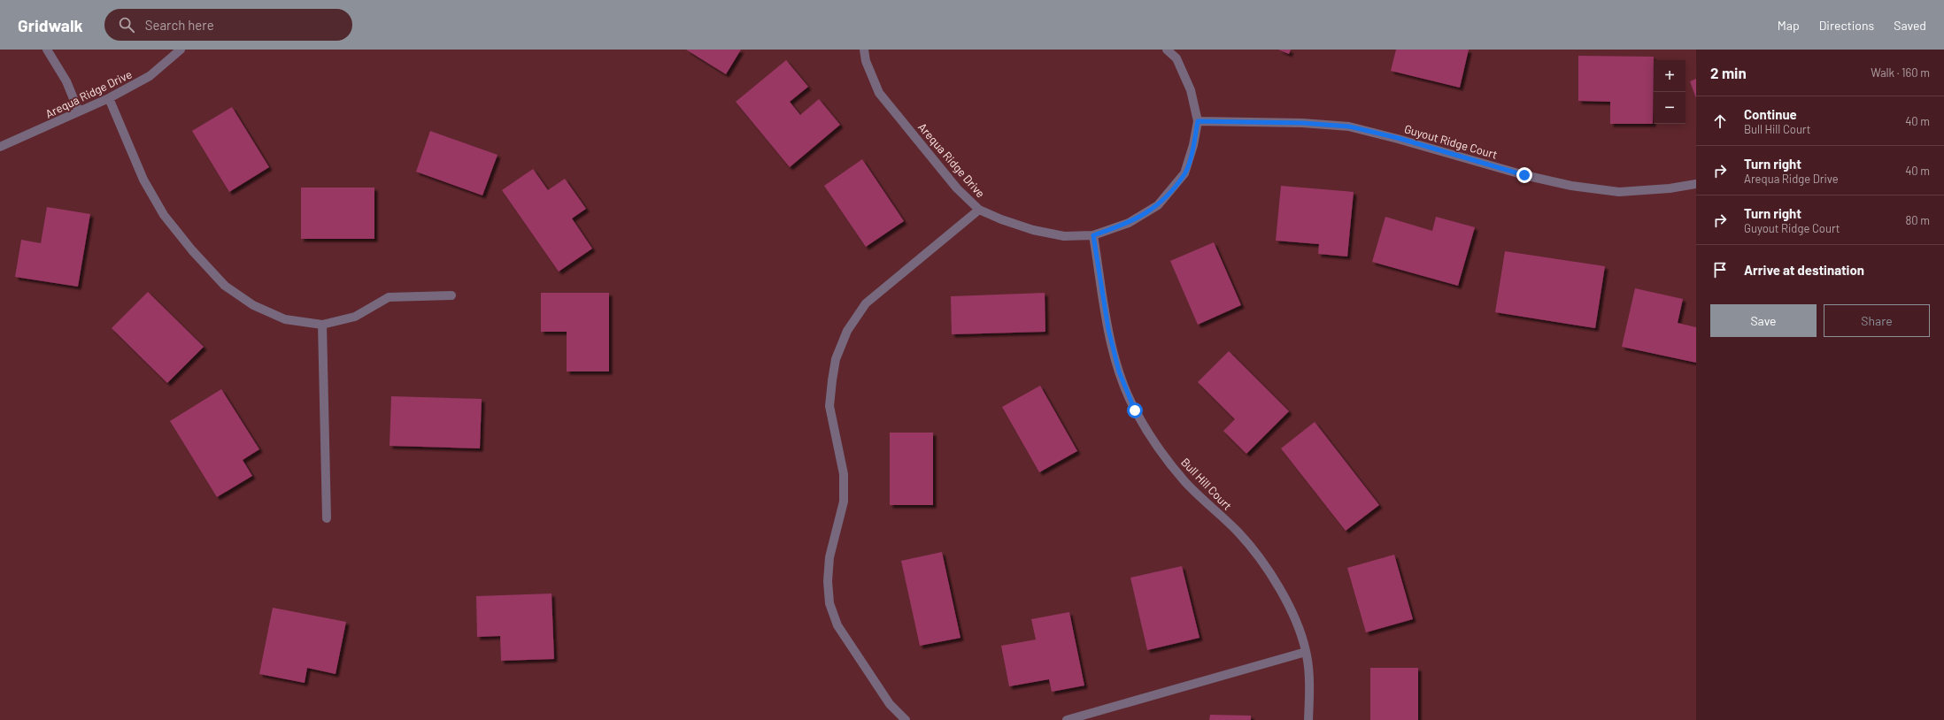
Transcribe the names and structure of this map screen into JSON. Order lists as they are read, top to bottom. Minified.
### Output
{"streets":{"street":["Arequa Ridge Drive","Guyout Ridge Court","Bull Hill Court"]},"crossings":[["Arequa Ridge Drive","Guyout Ridge Court"],["Arequa Ridge Drive","Bull Hill Court"]],"page":{"header":"Gridwalk","search":"Search here","nav":["Map","Directions","Saved"],"heading":["2 min","Walk · 160 m"],"map_buttons":["+","−"],"list":[["Continue","Bull Hill Court","40 m"],["Turn right","Arequa Ridge Drive","40 m"],["Turn right","Guyout Ridge Court","80 m"],"Arrive at destination"],"buttons":["Save","Share"]}}
